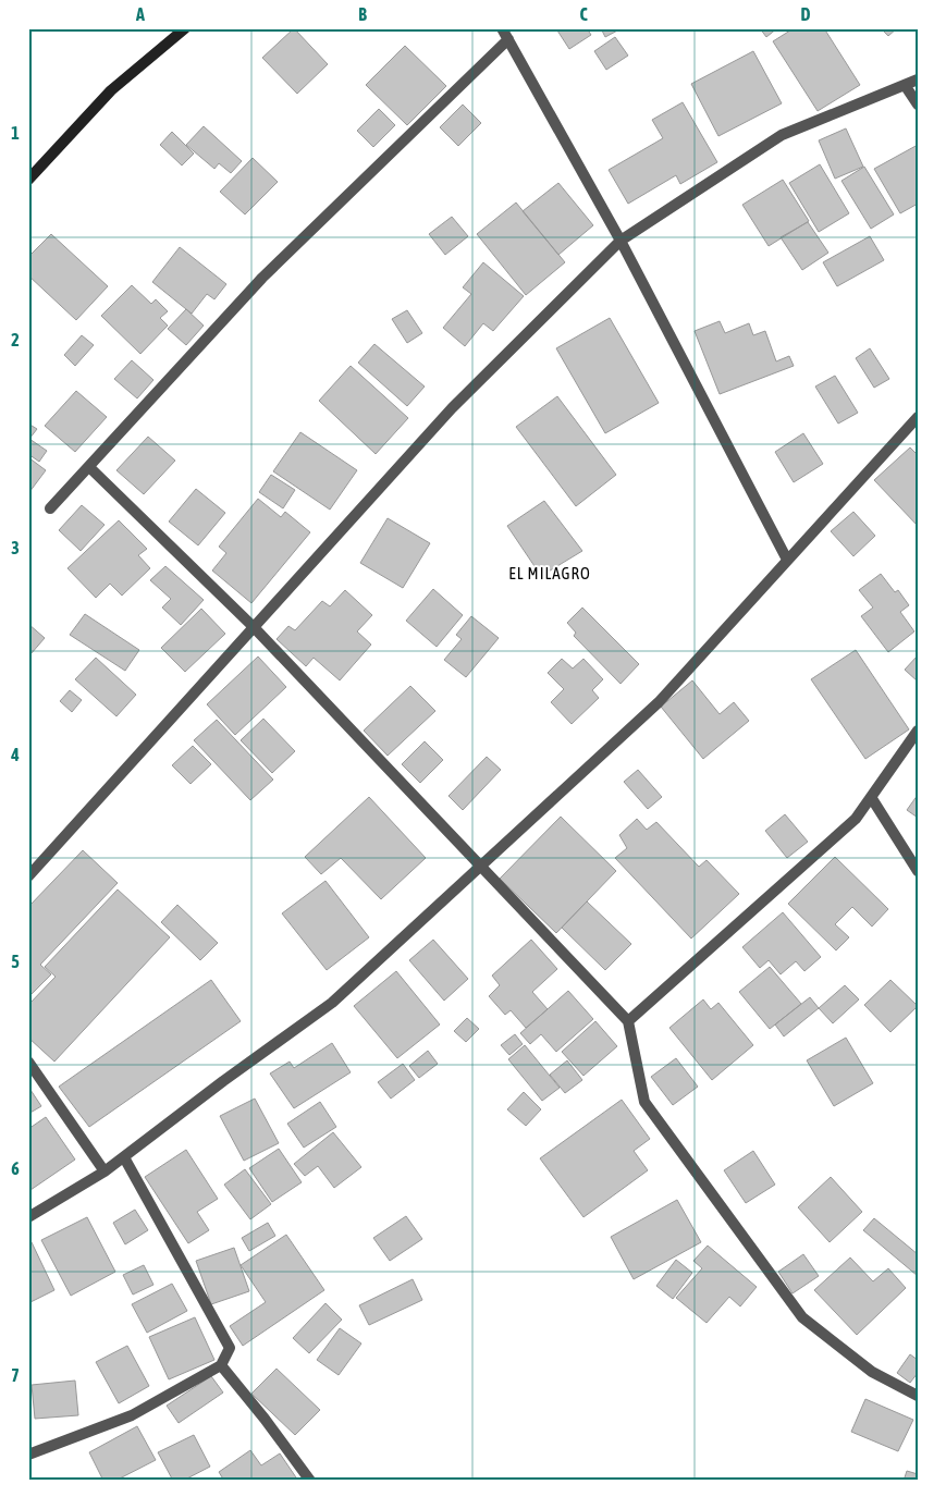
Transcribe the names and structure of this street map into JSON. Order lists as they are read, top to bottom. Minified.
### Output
{"districts":["EL MILAGRO"],"grid":{"columns":["A","B","C","D"],"rows":["1","2","3","4","5","6","7"]}}
